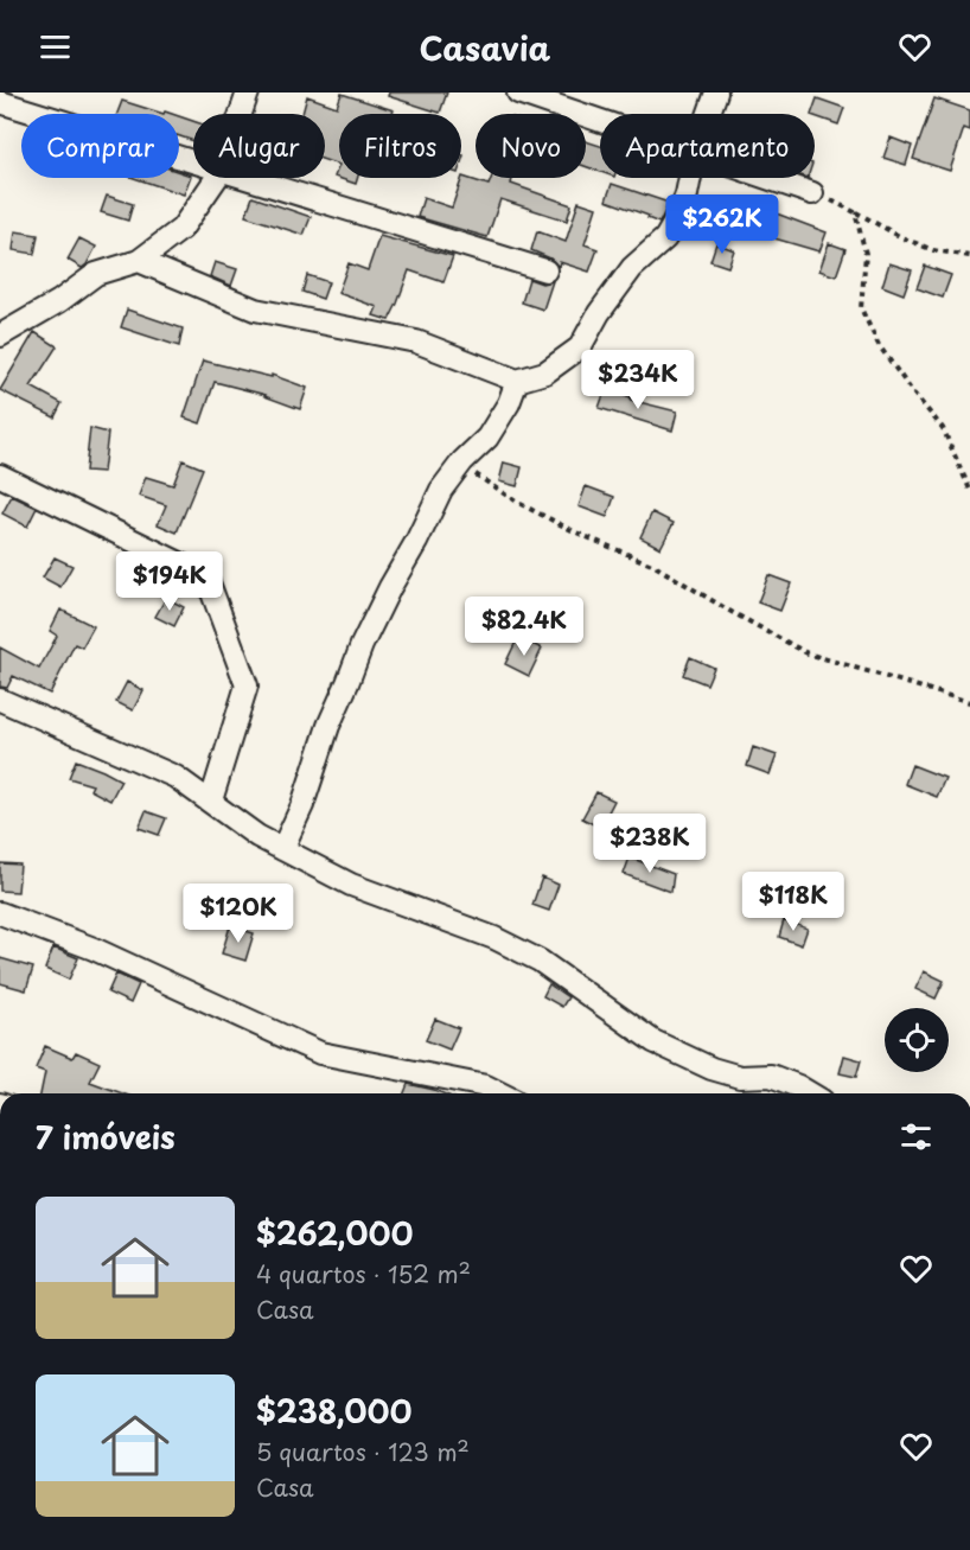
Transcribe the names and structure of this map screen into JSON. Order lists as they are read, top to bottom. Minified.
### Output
{"page":{"header":"Casavia","chip":["Comprar","Alugar","Filtros","Novo","Apartamento"],"price":["$262K","$234K","$194K","$82.4K","$238K","$118K","$120K"],"heading":"7 imóveis","list":[{"name":"$262,000","note":"4 quartos · 152 m² · Casa"},{"name":"$238,000","note":"5 quartos · 123 m² · Casa"}]}}
